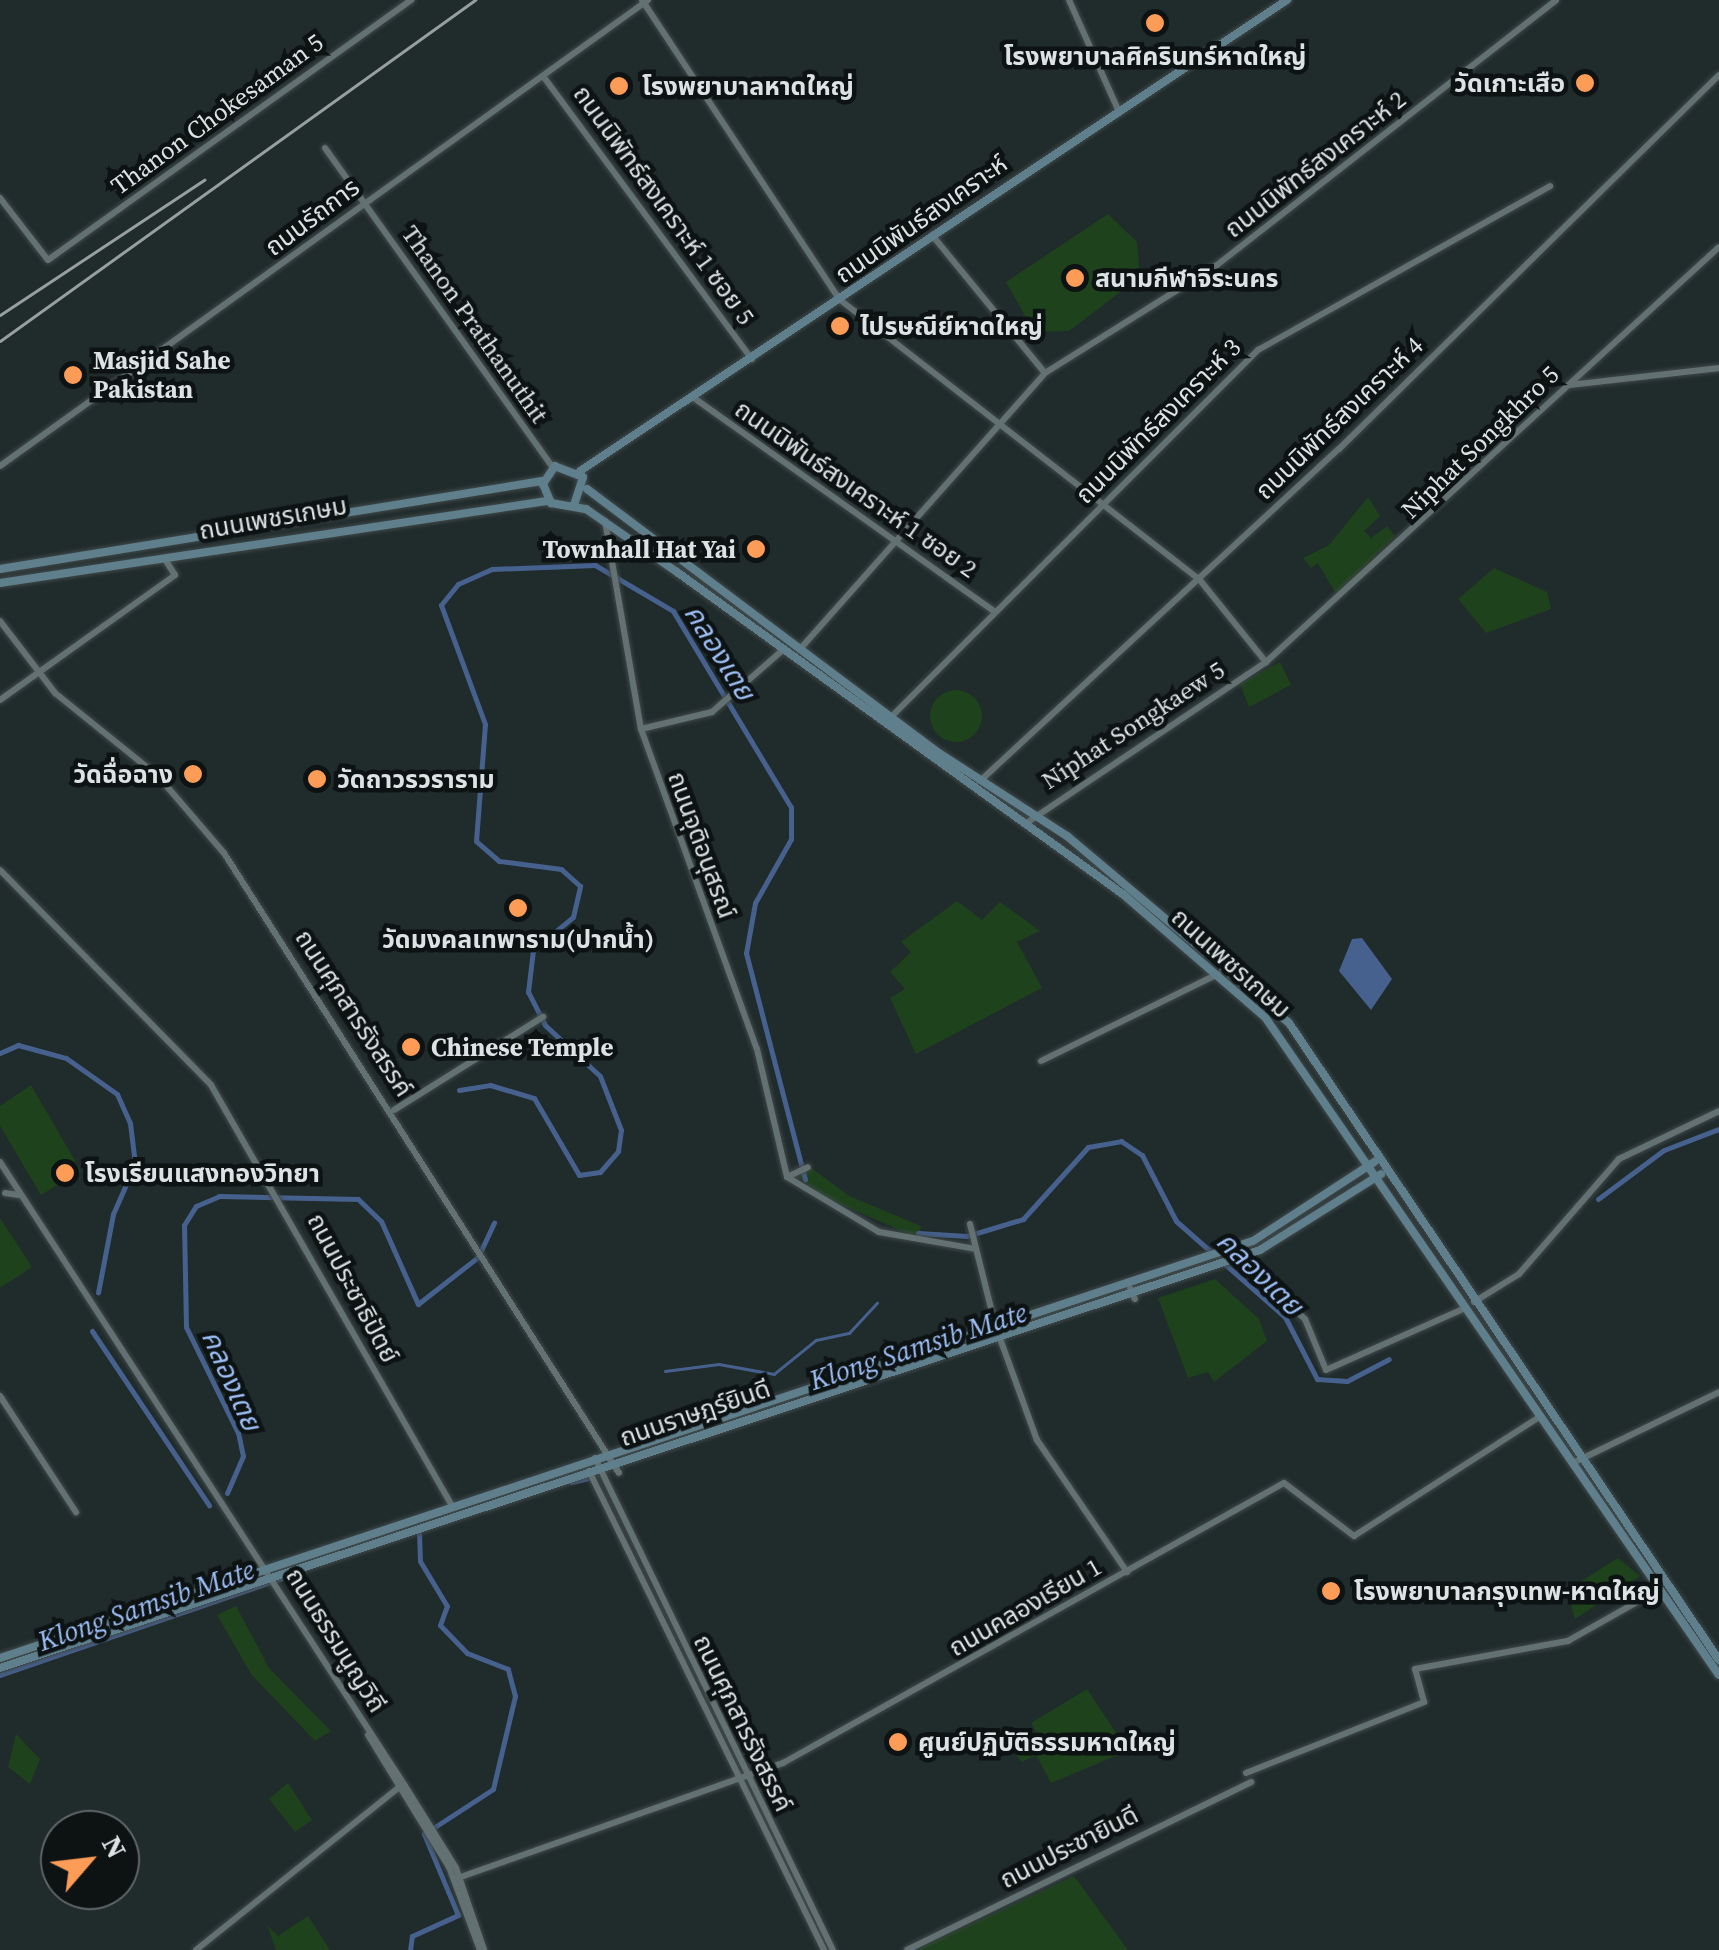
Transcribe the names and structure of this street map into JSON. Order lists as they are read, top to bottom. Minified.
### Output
{"streets":{"main road":["ถนนนิพันธ์สงเคราะห์","ถนนเพชรเกษม","ถนนราษฎร์ยินดี"],"street":["Thanon Chokesaman 5","ถนนนิพัทธ์สงเคราะห์ 2","ถนนนิพัทธ์สงเคราะห์ 1 ซอย 5","ถนนรัถการ","Thanon Prathanuthit","ถนนนิพัทธ์สงเคราะห์ 4","ถนนนิพัทธ์สงเคราะห์ 3","Niphat Songkhro 5","ถนนนิพันธ์สงเคราะห์ 1 ซอย 2","Niphat Songkaew 5","ถนนจุติอนุสรณ์","ถนนศุภสารรังสรรค์","ถนนประชาธิปัตย์","ถนนคลองเรียน 1","ถนนธรรมนูญวิถี","ถนนประชายินดี"]},"crossings":[["ถนนนิพัทธ์สงเคราะห์ 2","ถนนนิพันธ์สงเคราะห์ 1 ซอย 2"],["ถนนนิพัทธ์สงเคราะห์ 2","ถนนเพชรเกษม"],["ถนนนิพัทธ์สงเคราะห์ 1 ซอย 5","ถนนรัถการ"],["ถนนนิพัทธ์สงเคราะห์ 1 ซอย 5","ถนนนิพันธ์สงเคราะห์"],["ถนนรัถการ","Thanon Prathanuthit"],["ถนนนิพันธ์สงเคราะห์","Thanon Prathanuthit"],["ถนนนิพันธ์สงเคราะห์","ถนนนิพันธ์สงเคราะห์ 1 ซอย 2"],["ถนนนิพันธ์สงเคราะห์","ถนนเพชรเกษม"],["Thanon Prathanuthit","ถนนเพชรเกษม"],["ถนนนิพัทธ์สงเคราะห์ 4","ถนนเพชรเกษม"],["ถนนนิพัทธ์สงเคราะห์ 3","ถนนนิพันธ์สงเคราะห์ 1 ซอย 2"],["ถนนนิพัทธ์สงเคราะห์ 3","ถนนเพชรเกษม"],["Niphat Songkhro 5","Niphat Songkaew 5"],["ถนนเพชรเกษม","Niphat Songkaew 5"],["ถนนเพชรเกษม","ถนนจุติอนุสรณ์"],["ถนนเพชรเกษม","ถนนราษฎร์ยินดี"],["ถนนเพชรเกษม","ถนนคลองเรียน 1"],["ถนนศุภสารรังสรรค์","ถนนราษฎร์ยินดี"],["ถนนศุภสารรังสรรค์","ถนนคลองเรียน 1"],["ถนนประชาธิปัตย์","ถนนราษฎร์ยินดี"],["ถนนราษฎร์ยินดี","ถนนธรรมนูญวิถี"],["ถนนคลองเรียน 1","ถนนธรรมนูญวิถี"]],"water":["คลองเตย","Klong Samsib Mate"],"places":["โรงพยาบาลศิครินทร์หาดใหญ่","วัดเกาะเสือ","โรงพยาบาลหาดใหญ่","สนามกีฬาจิระนคร","ไปรษณีย์หาดใหญ่","Masjid Sahe Pakistan","Townhall Hat Yai","วัดฉื่อฉาง","วัดถาวรวราราม","วัดมงคลเทพาราม(ปากน้ำ)","Chinese Temple","โรงเรียนแสงทองวิทยา","โรงพยาบาลกรุงเทพ-หาดใหญ่","ศูนย์ปฏิบัติธรรมหาดใหญ่"],"north":"top right"}
